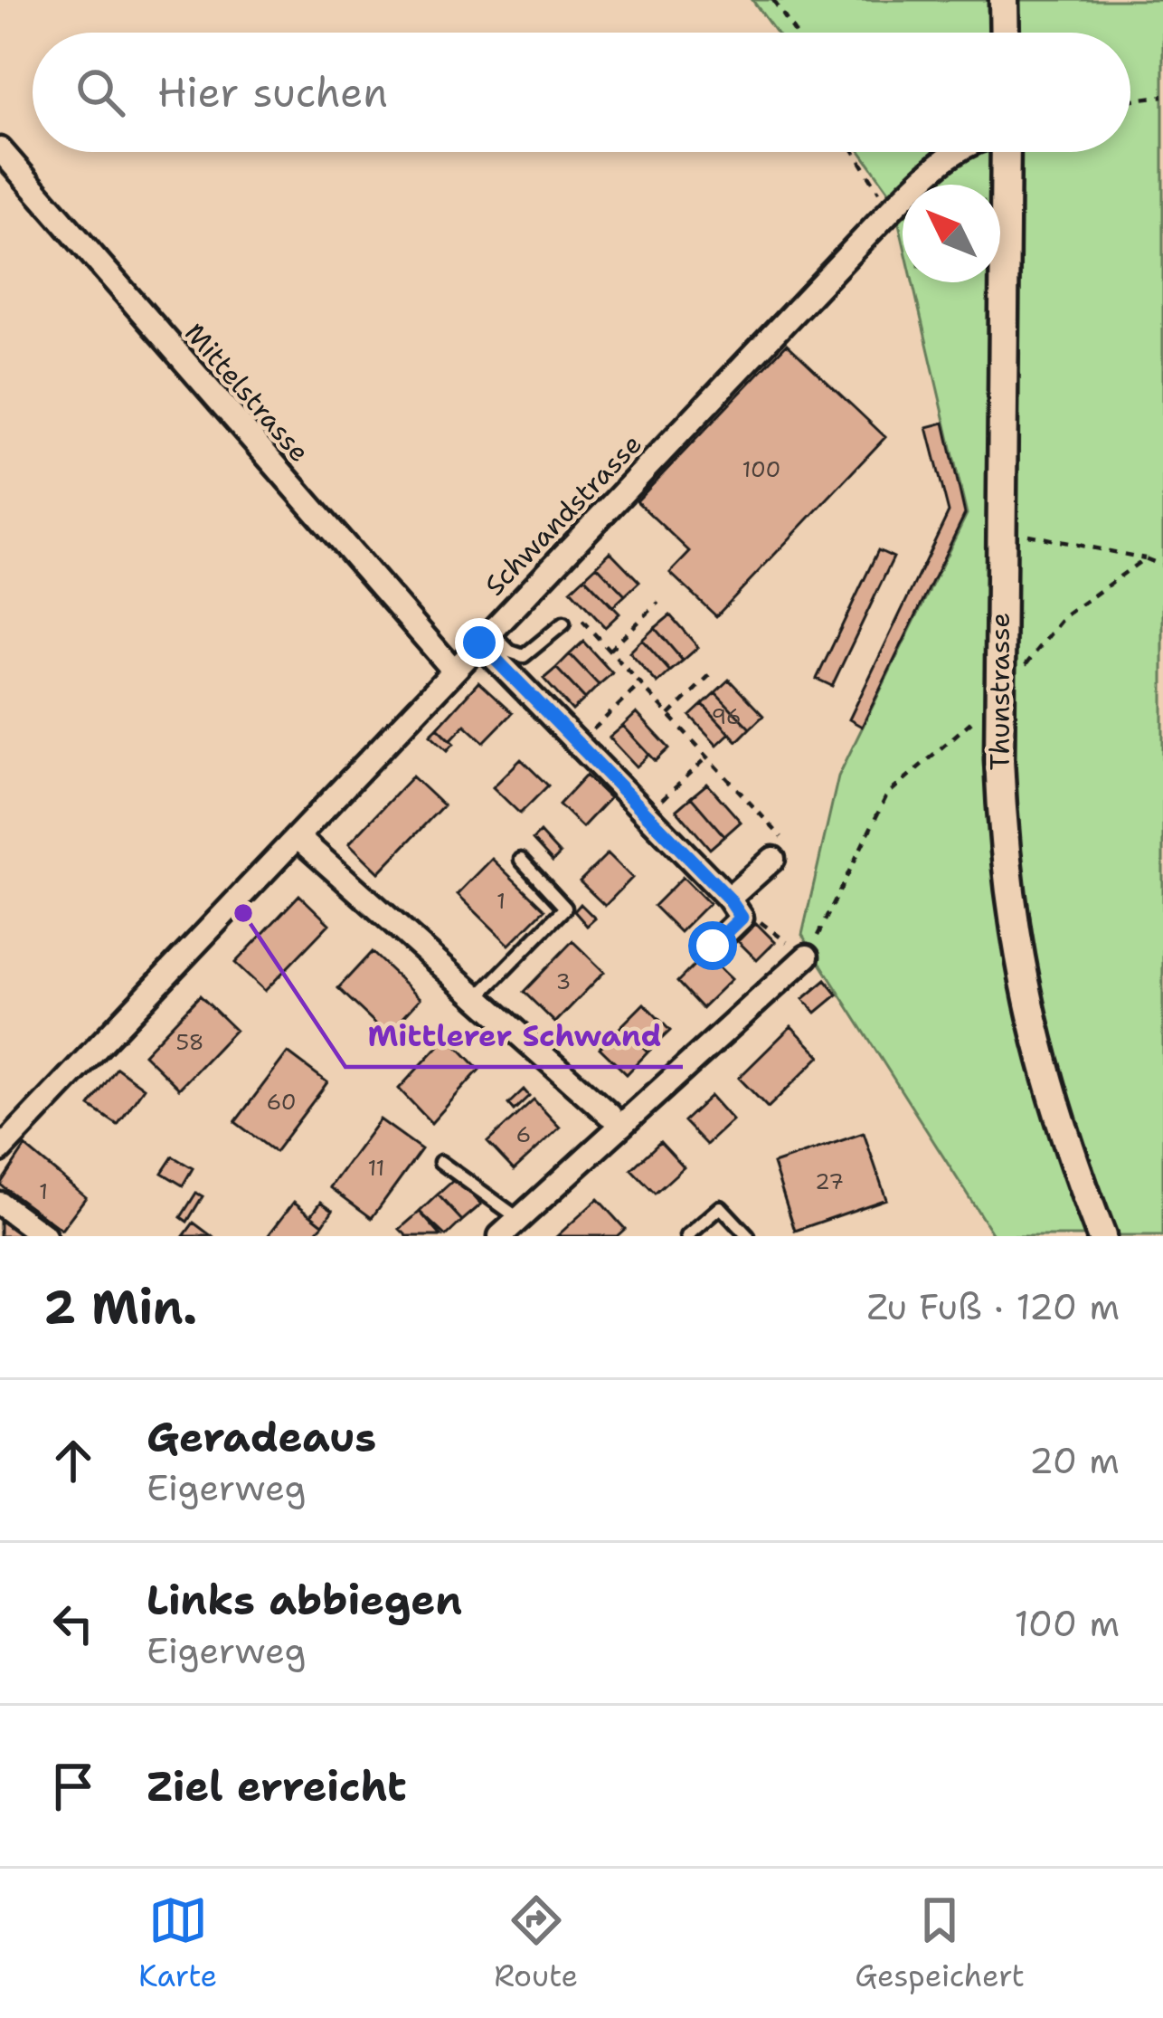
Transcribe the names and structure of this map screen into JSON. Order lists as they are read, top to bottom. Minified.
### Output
{"streets":{"street":["Mittelstrasse","Schwandstrasse","Thunstrasse"]},"crossings":[["Mittelstrasse","Schwandstrasse"]],"places":["Mittlerer Schwand"],"house_numbers":["100","96","1","3","58","60","6","11","27","1"],"north":"top left","page":{"search":"Hier suchen","heading":["2 Min.","Zu Fuß · 120 m"],"list":[["Geradeaus","Eigerweg","20 m"],["Links abbiegen","Eigerweg","100 m"],"Ziel erreicht"],"nav":["Karte","Route","Gespeichert"]}}
